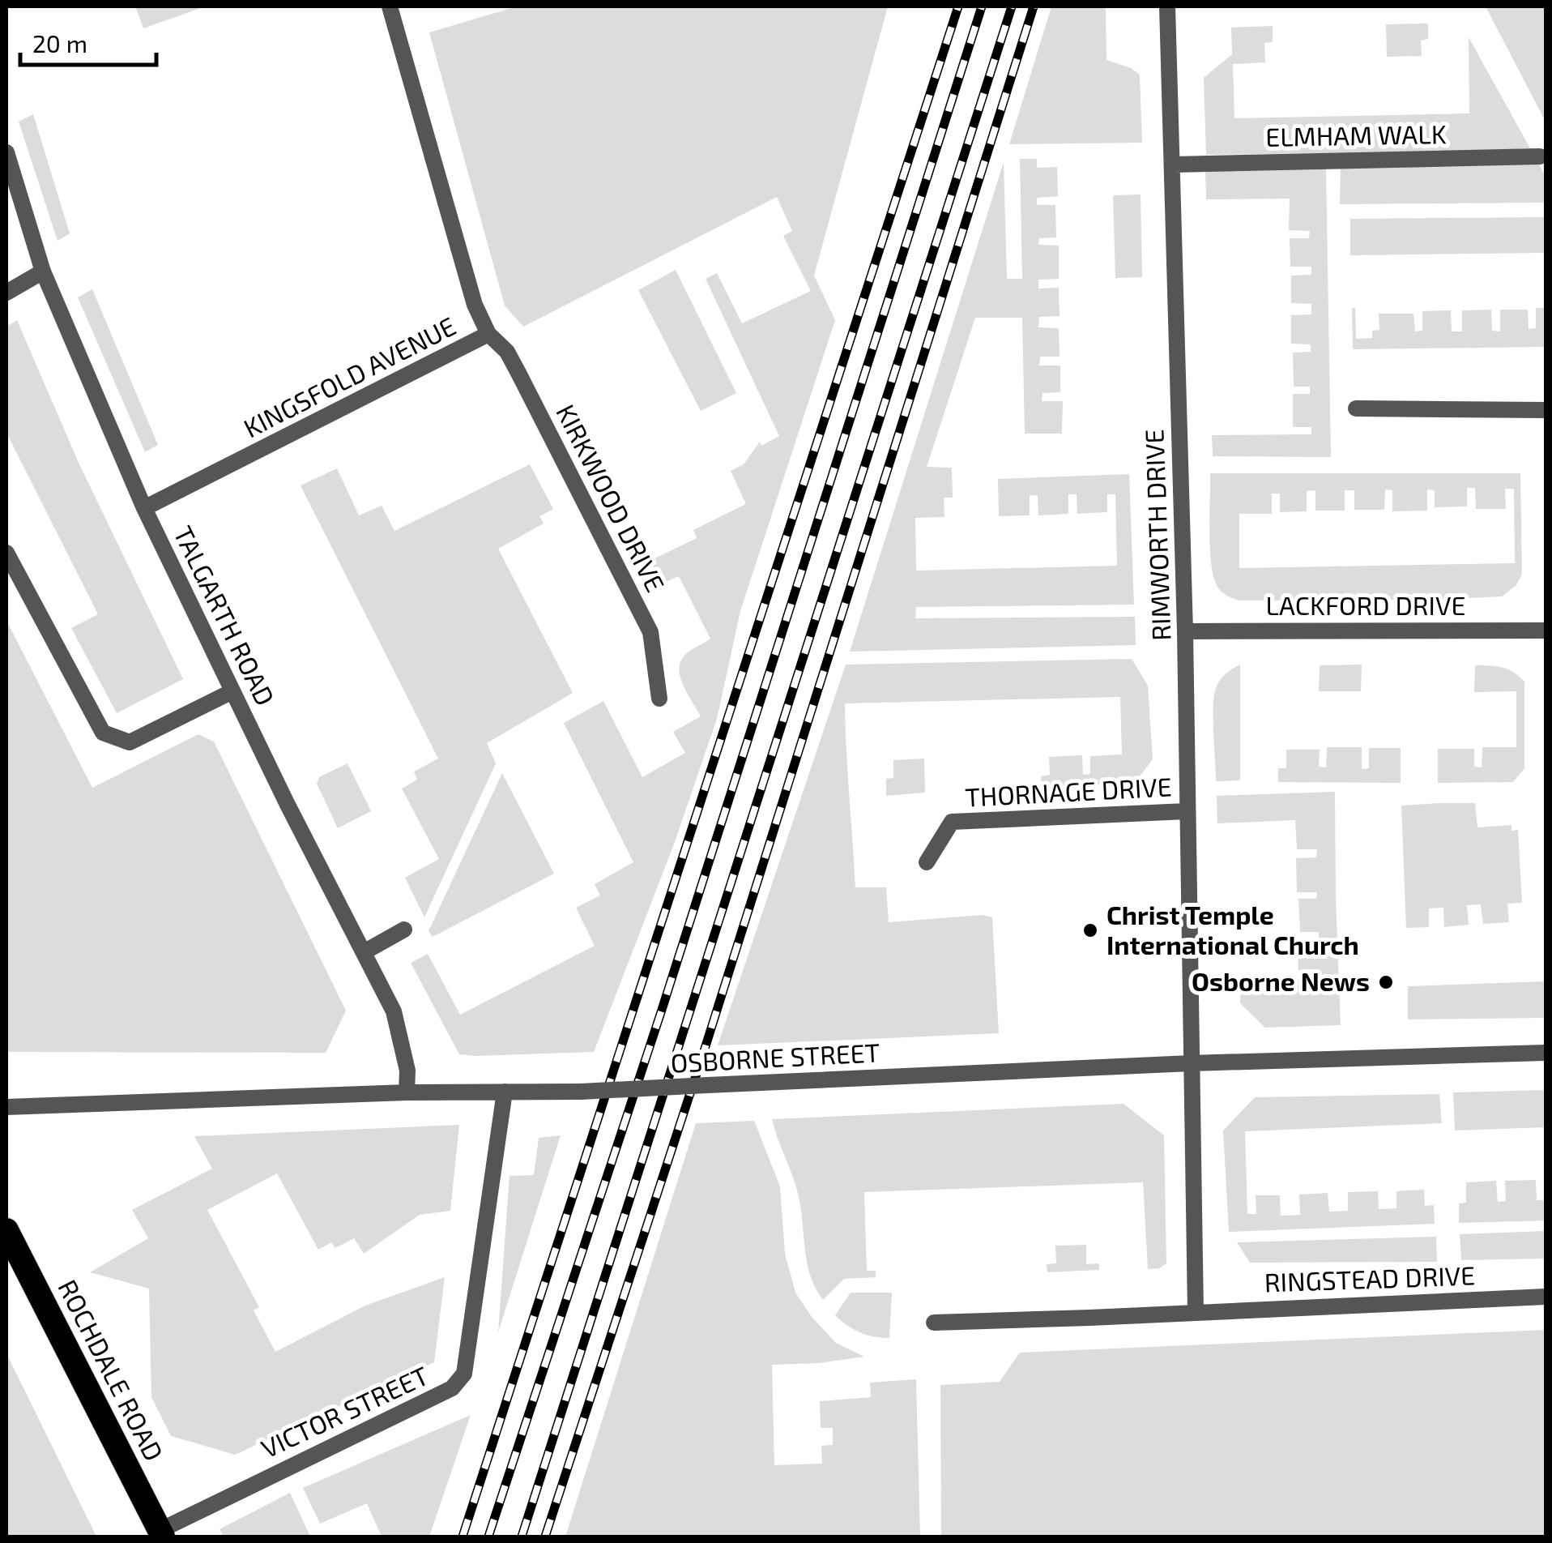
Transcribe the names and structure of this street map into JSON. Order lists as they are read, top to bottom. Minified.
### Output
{"streets":{"highway":["ROCHDALE ROAD"],"street":["ELMHAM WALK","KINGSFOLD AVENUE","KIRKWOOD DRIVE","RIMWORTH DRIVE","LACKFORD DRIVE","TALGARTH ROAD","THORNAGE DRIVE","OSBORNE STREET","RINGSTEAD DRIVE","VICTOR STREET"]},"crossings":[["ELMHAM WALK","RIMWORTH DRIVE"],["KINGSFOLD AVENUE","KIRKWOOD DRIVE"],["KINGSFOLD AVENUE","TALGARTH ROAD"],["RIMWORTH DRIVE","LACKFORD DRIVE"],["RIMWORTH DRIVE","THORNAGE DRIVE"],["RIMWORTH DRIVE","OSBORNE STREET"],["TALGARTH ROAD","OSBORNE STREET"],["OSBORNE STREET","VICTOR STREET"],["ROCHDALE ROAD","VICTOR STREET"]],"places":["Christ Temple International Church","Osborne News"],"scale_bar":"20 m"}
